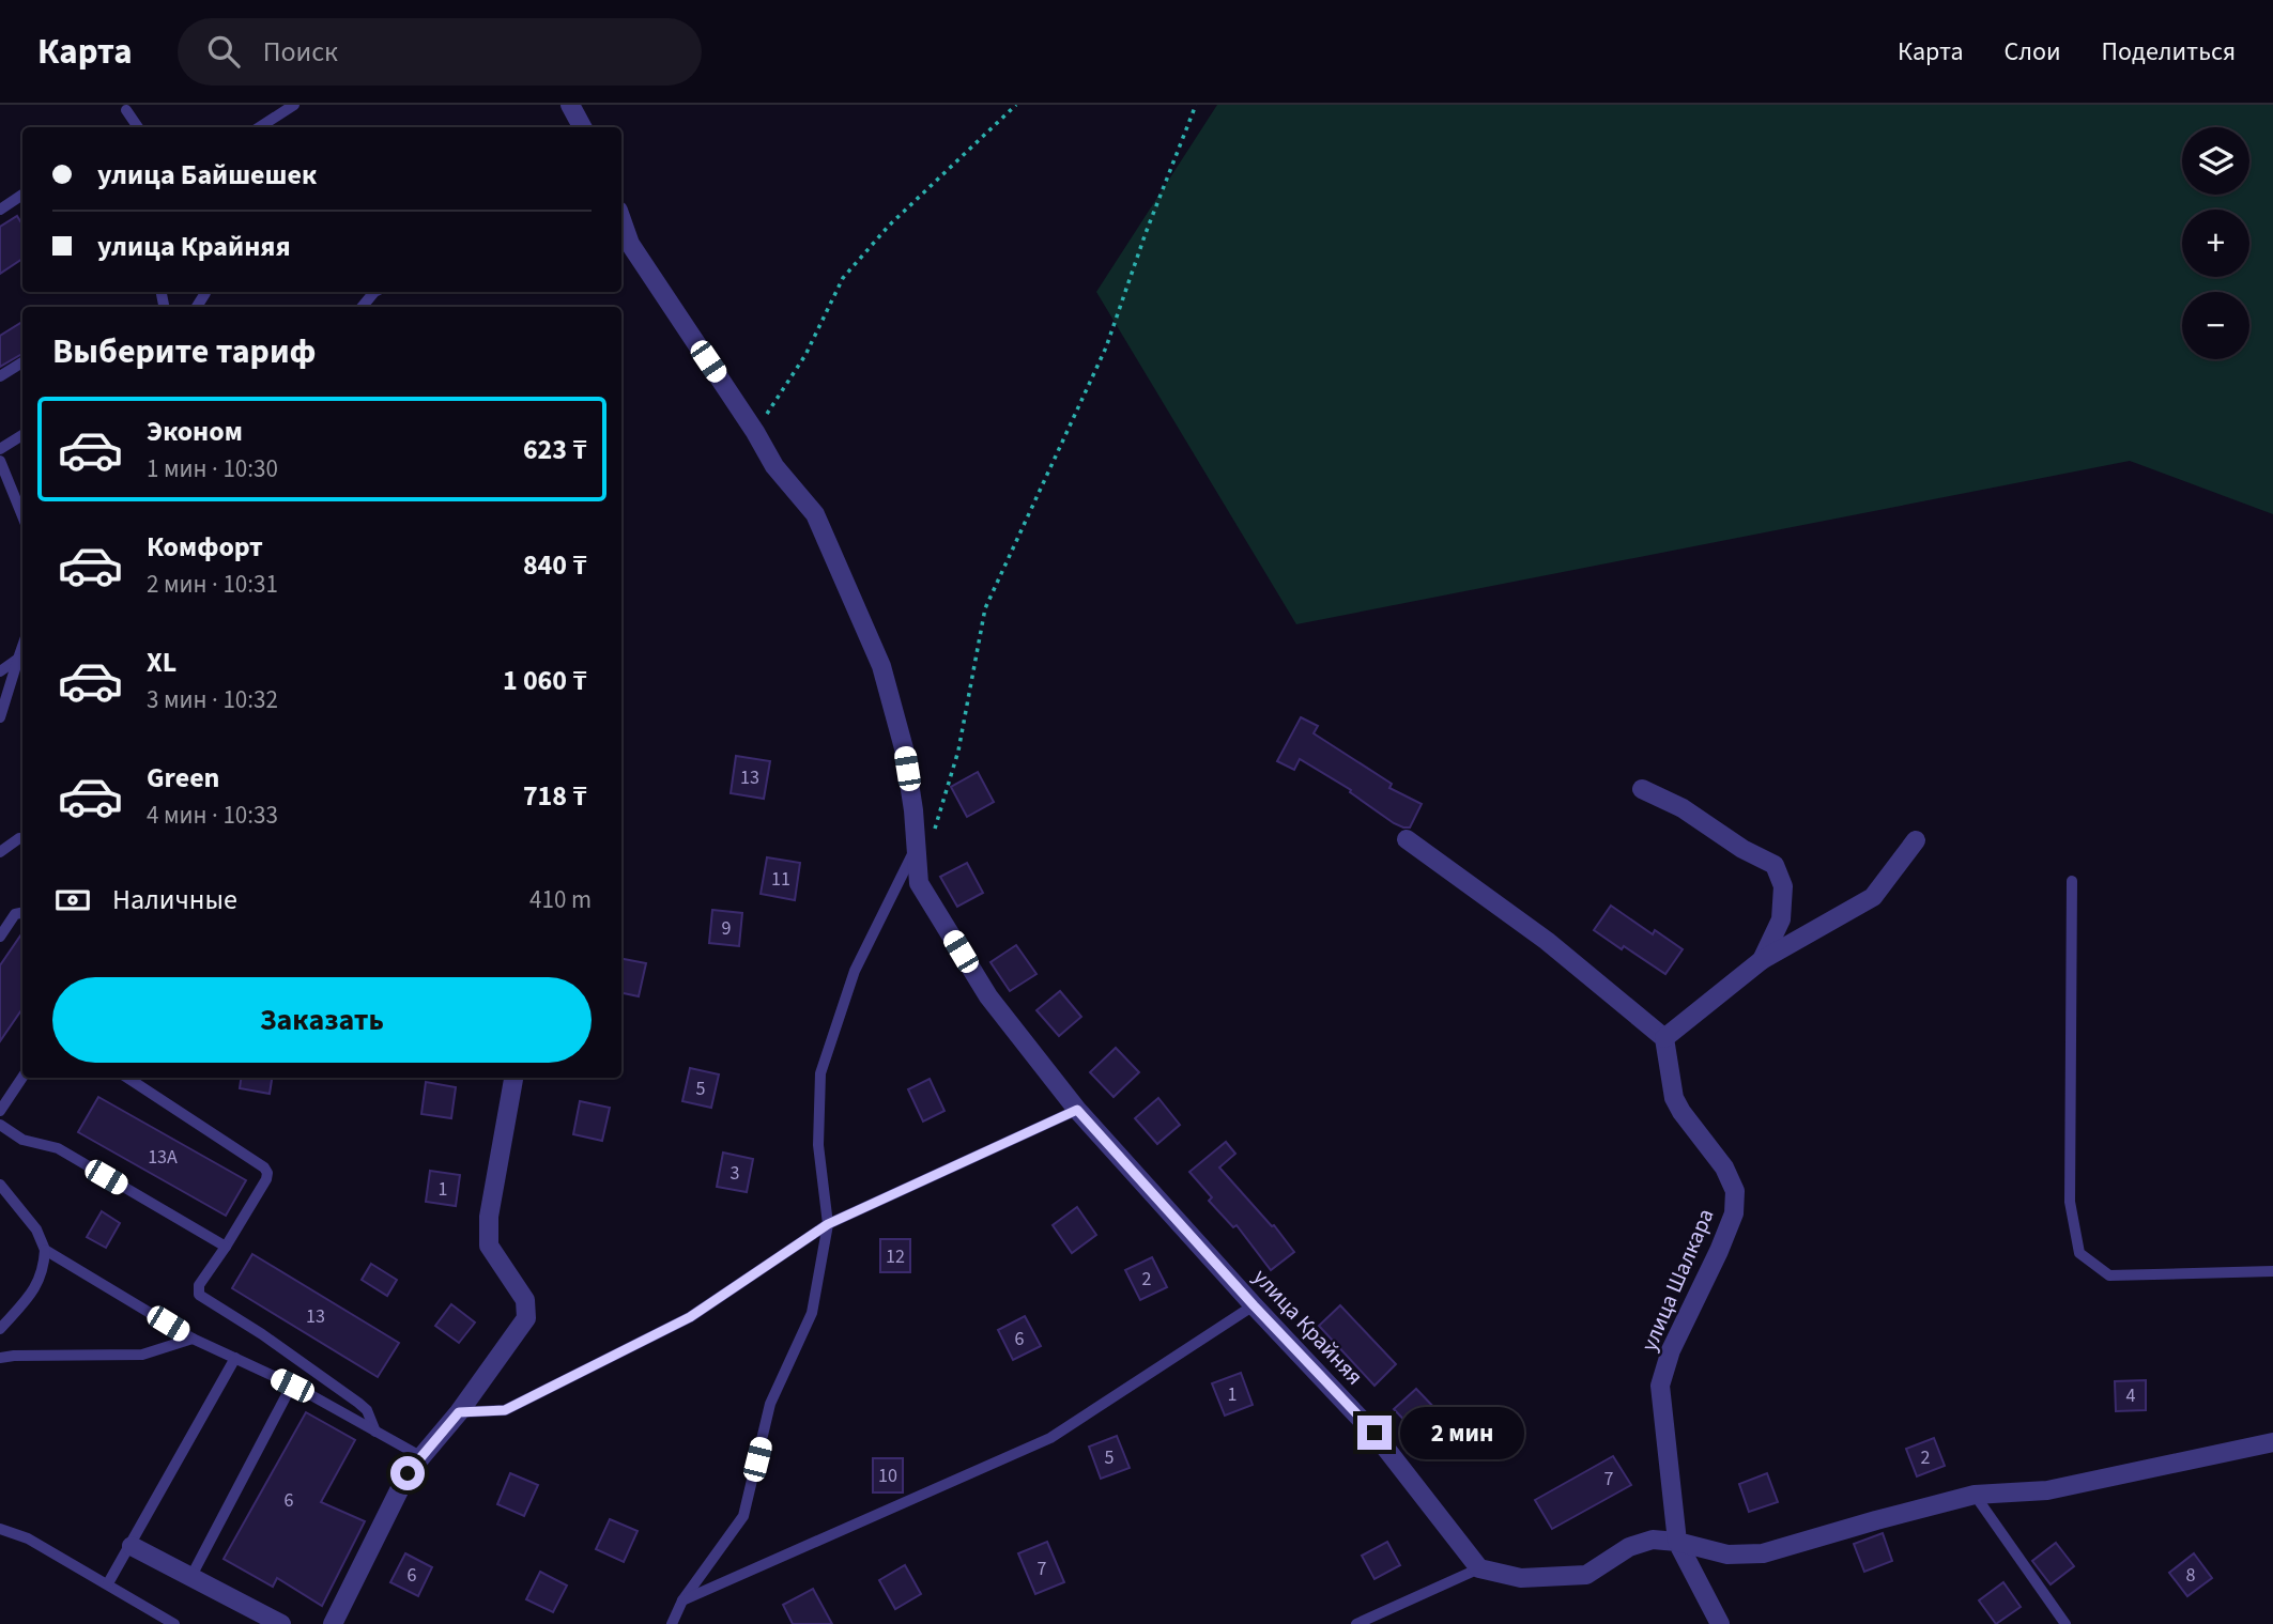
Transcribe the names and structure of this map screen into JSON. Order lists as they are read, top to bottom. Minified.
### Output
{"streets":{"street":["улица Шалкара","улица Крайняя"]},"house_numbers":["13","11","9","5","13А","3","1","12","2","13","6","1","4","5","2","10","7","6","7","6","8"],"page":{"header":"Карта","search":"Поиск","nav":["Карта","Слои","Поделиться"],"map_buttons":["+","−"],"banner":["улица Байшешек","улица Крайняя"],"heading":"Выберите тариф","list":[{"name":"Эконом","note":"1 мин · 10:30","value":"623 ₸"},{"name":"Комфорт","note":"2 мин · 10:31","value":"840 ₸"},{"name":"XL","note":"3 мин · 10:32","value":"1 060 ₸"},{"name":"Green","note":"4 мин · 10:33","value":"718 ₸"}],"pay":["Наличные","410 m"],"buttons":"Заказать","bubble":"2 мин"}}
